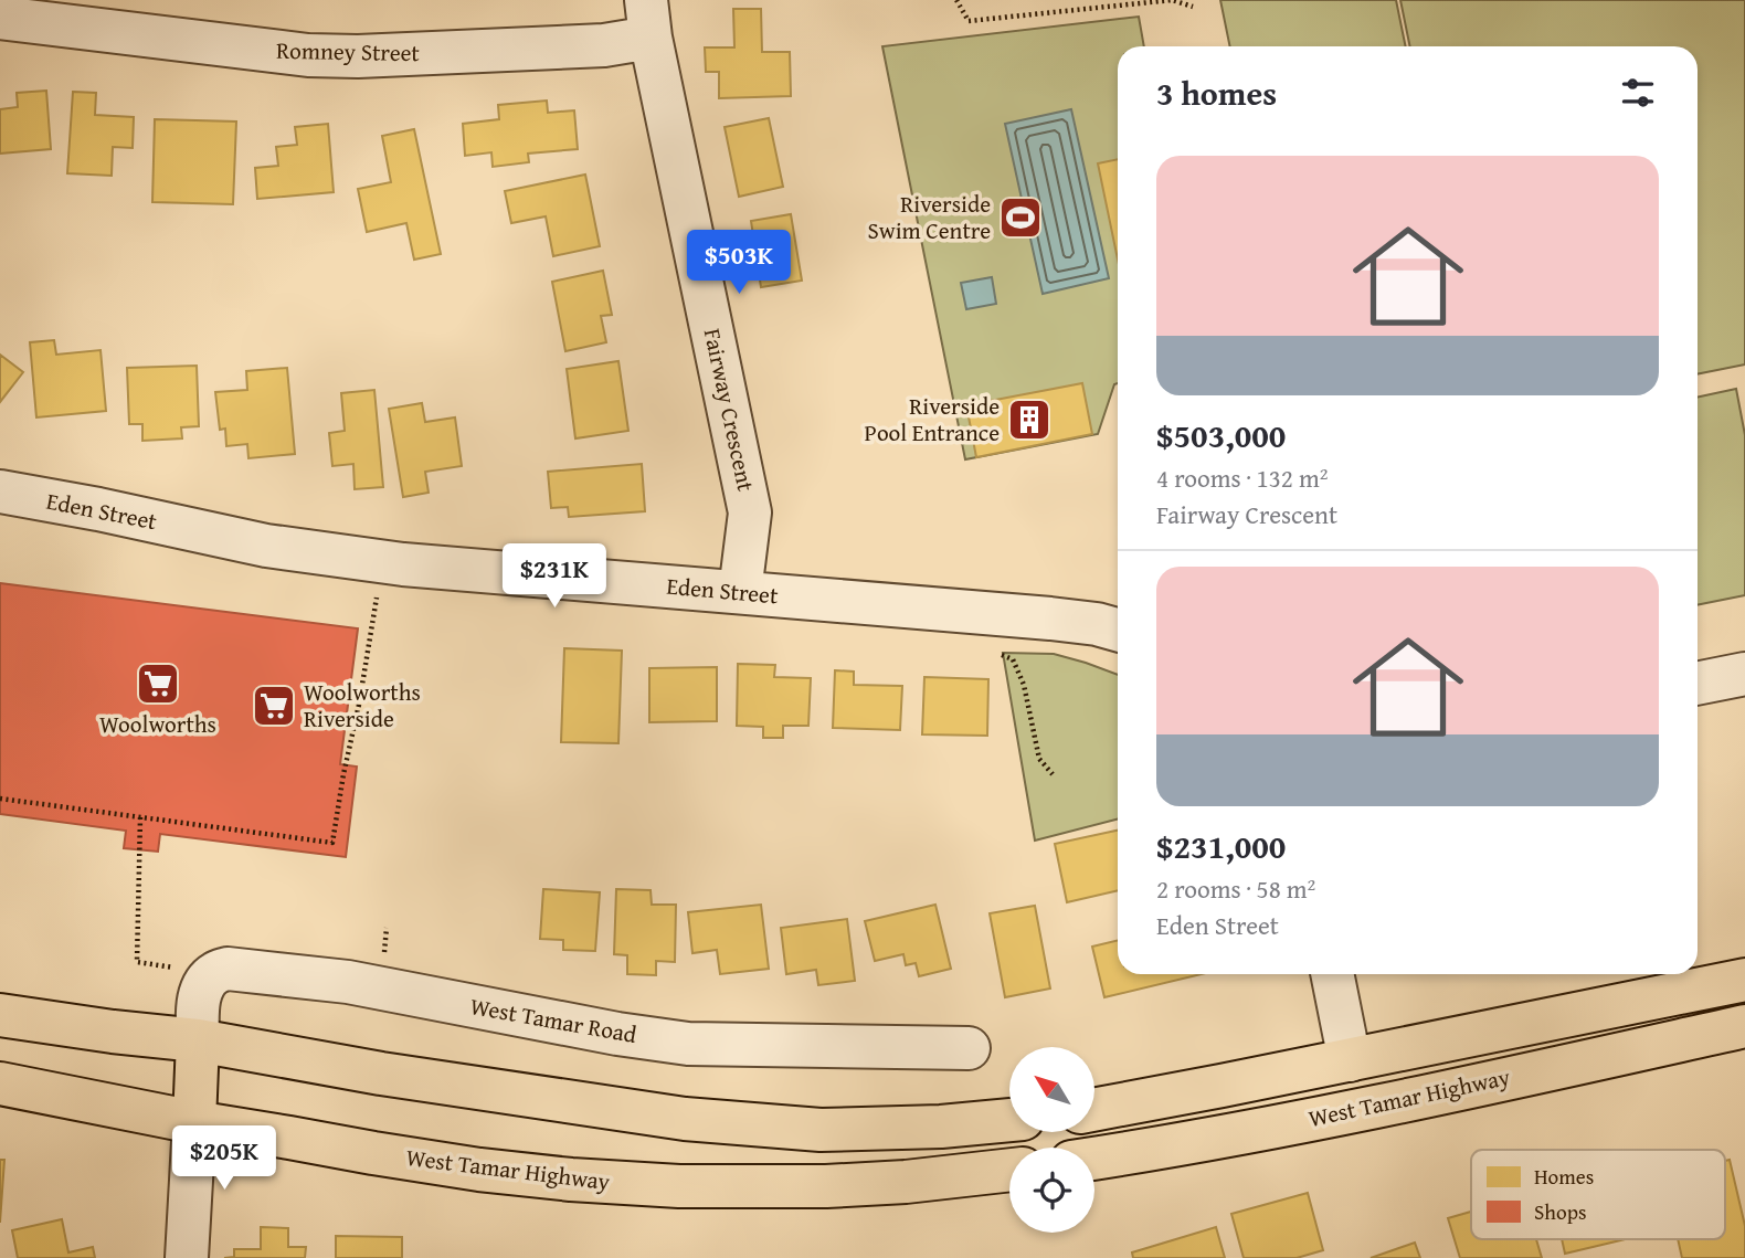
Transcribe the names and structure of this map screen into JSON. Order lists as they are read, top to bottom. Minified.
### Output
{"streets":{"highway":["West Tamar Highway"],"street":["Romney Street","Fairway Crescent","Eden Street","West Tamar Road"]},"crossings":[["Romney Street","Fairway Crescent"],["Fairway Crescent","Eden Street"]],"places":{"sports":["Riverside Swim Centre"],"building":["Riverside Pool Entrance"],"supermarket":["Woolworths","Woolworths Riverside"]},"legend":["Homes","Shops"],"north":"top left","page":{"heading":"3 homes","list":[{"name":"$503,000","note":"4 rooms · 132 m² · Fairway Crescent"},{"name":"$231,000","note":"2 rooms · 58 m² · Eden Street"}],"price":["$503K","$231K","$205K"]}}
